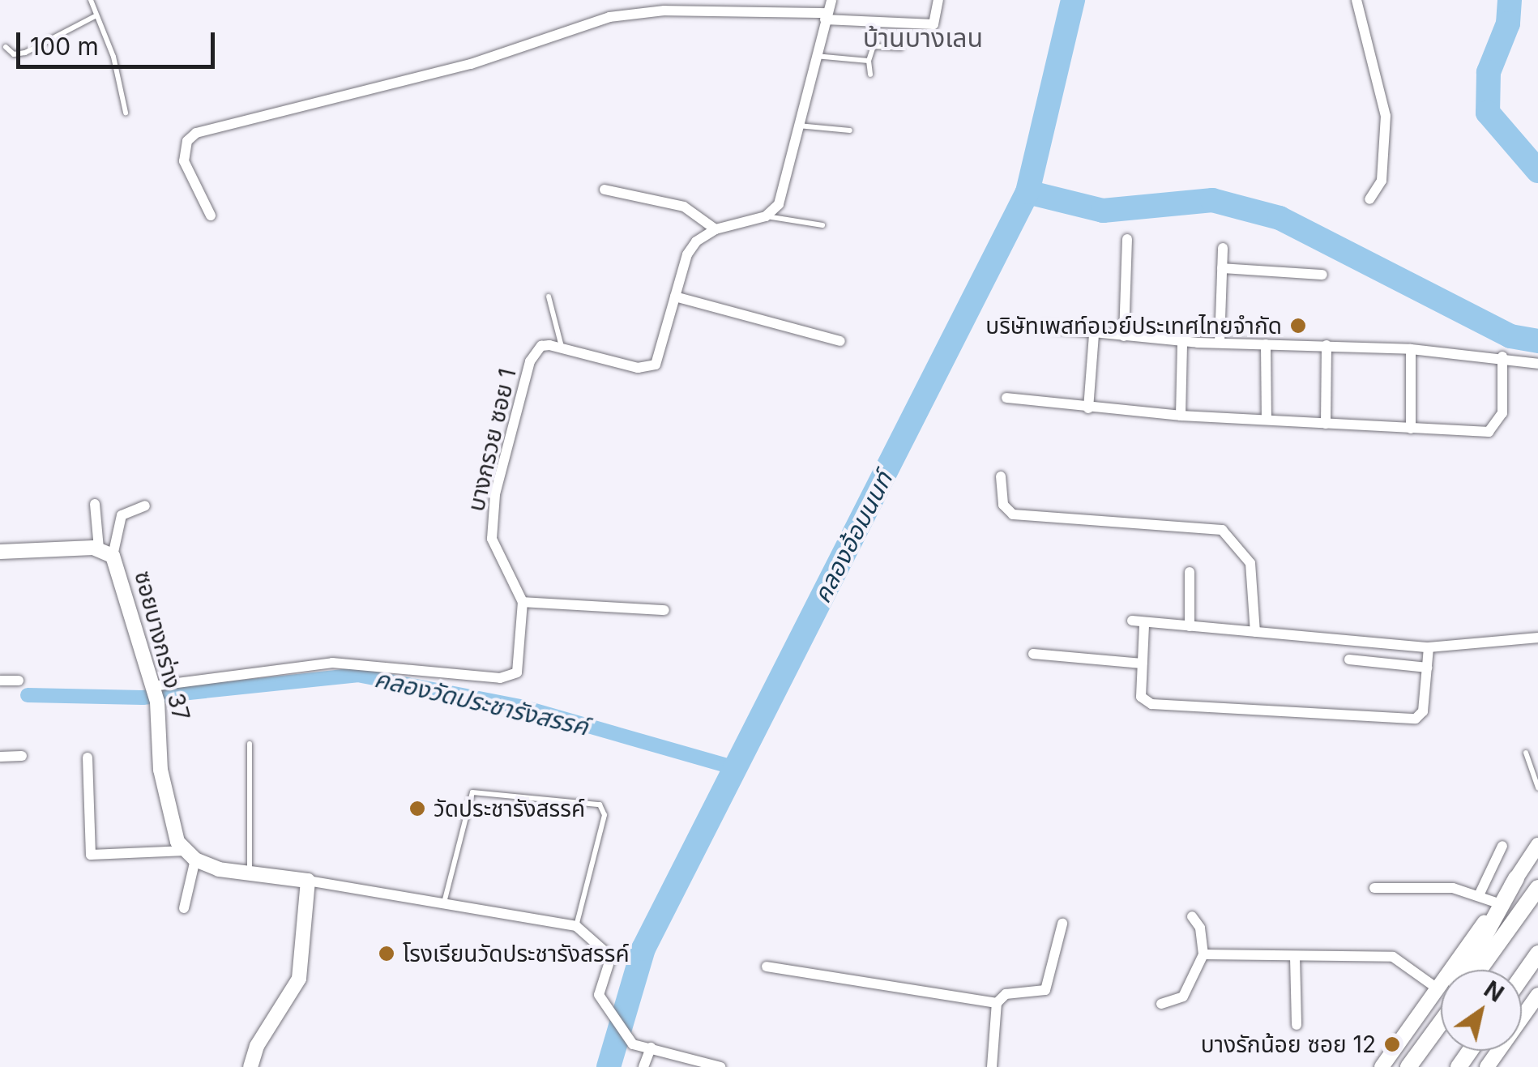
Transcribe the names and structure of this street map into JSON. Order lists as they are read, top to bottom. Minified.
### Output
{"streets":{"street":["บางกรวย ซอย 1","ซอยบางกร่าง 37"]},"districts":["บ้านบางเลน"],"water":["คลองอ้อมนนท์","คลองวัดประชารังสรรค์"],"places":["บริษัทเพสท์อเวย์ประเทศไทยจำกัด","วัดประชารังสรรค์","โรงเรียนวัดประชารังสรรค์","บางรักน้อย ซอย 12"],"scale_bar":"100 m","north":"top right"}
